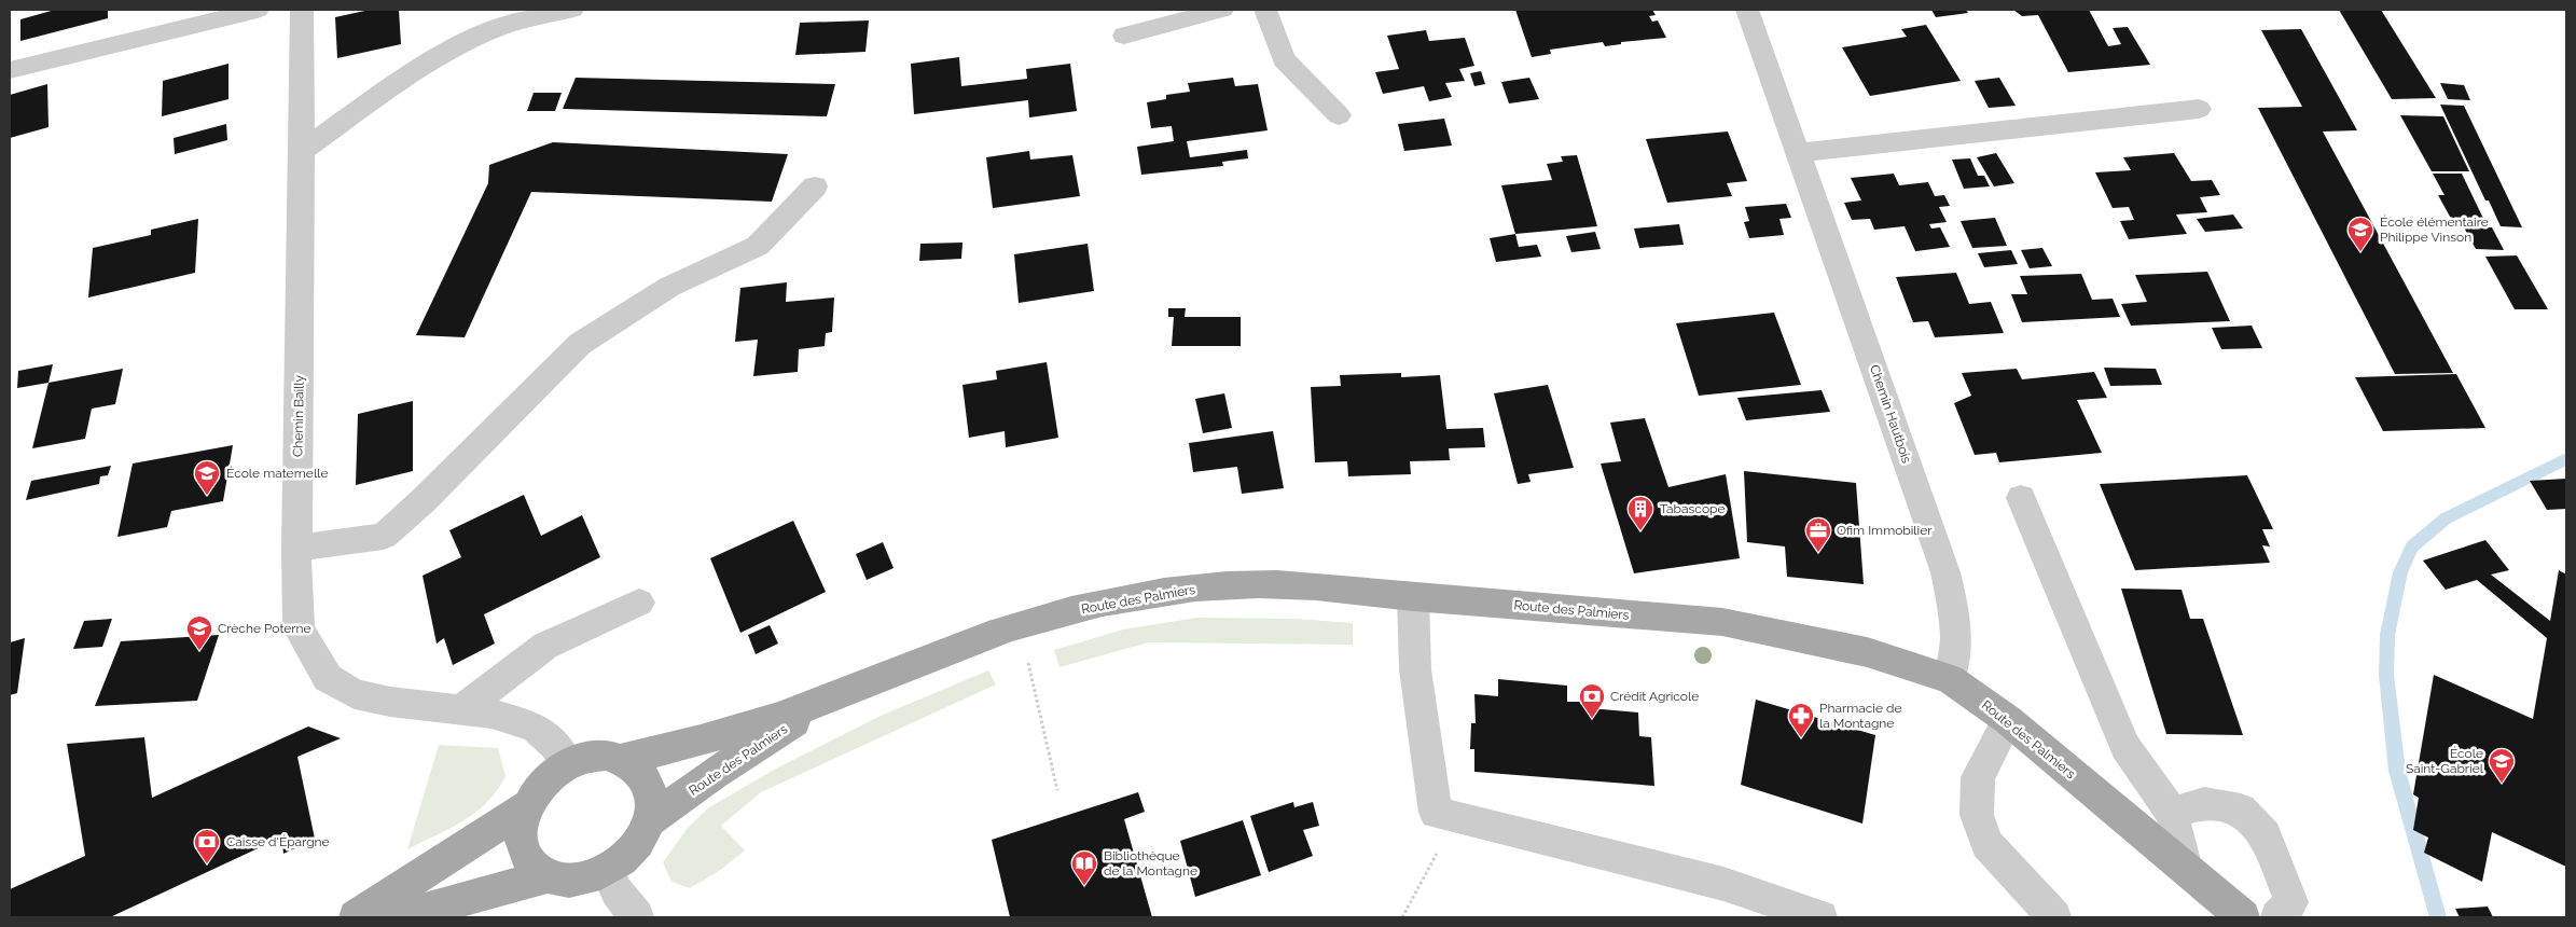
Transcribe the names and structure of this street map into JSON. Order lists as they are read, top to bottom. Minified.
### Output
{"streets":{"main road":["Route des Palmiers"],"street":["Chemin Hautbois","Chemin Bailly"]},"crossings":[["Chemin Hautbois","Route des Palmiers"],["Chemin Bailly","Route des Palmiers"]],"places":{"school or university":["École élémentaire Philippe Vinson","École maternelle","Crèche Poterne","École Saint-Gabriel"],"building":["Tabascope"],"office":["Ofim Immobilier"],"bank":["Crédit Agricole","Caisse d'Épargne"],"pharmacy":["Pharmacie de la Montagne"],"library":["Bibliothèque de la Montagne"]}}
